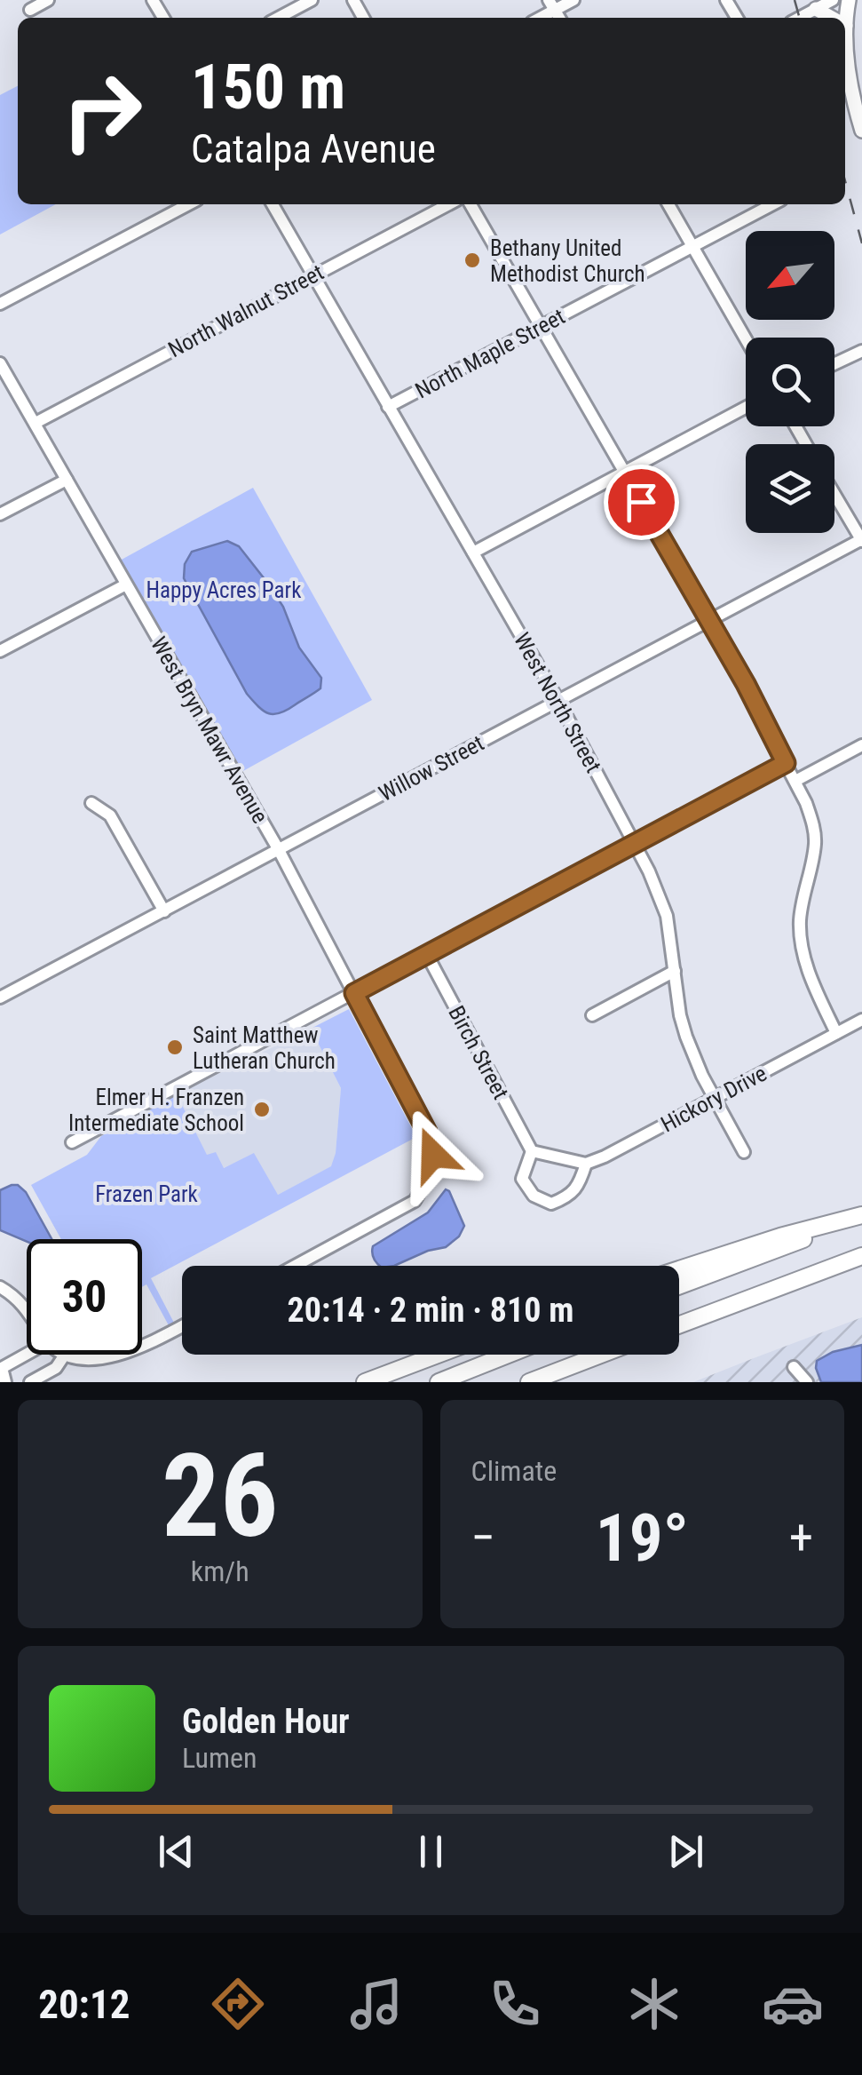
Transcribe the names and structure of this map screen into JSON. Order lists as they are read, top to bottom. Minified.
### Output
{"streets":{"street":["North Walnut Street","North Maple Street","West North Street","West Bryn Mawr Avenue","Willow Street","Birch Street","Hickory Drive"]},"crossings":[["North Walnut Street","West North Street"],["North Walnut Street","West Bryn Mawr Avenue"],["North Maple Street","West North Street"],["West North Street","Willow Street"],["West North Street","Hickory Drive"],["West Bryn Mawr Avenue","Willow Street"],["Birch Street","Hickory Drive"]],"parks":["Happy Acres Park","Frazen Park"],"places":["Bethany United Methodist Church","Saint Matthew Lutheran Church","Elmer H. Franzen Intermediate School"],"north":"bottom left","page":{"turn":["150 m","Catalpa Avenue"],"limit":"30","trip":"20:14 · 2 min · 810 m","tile":[["26","km/h"],"Climate"],"heat":["−","19°","+"],"song":["Golden Hour","Lumen"],"tabs":"20:12"}}
